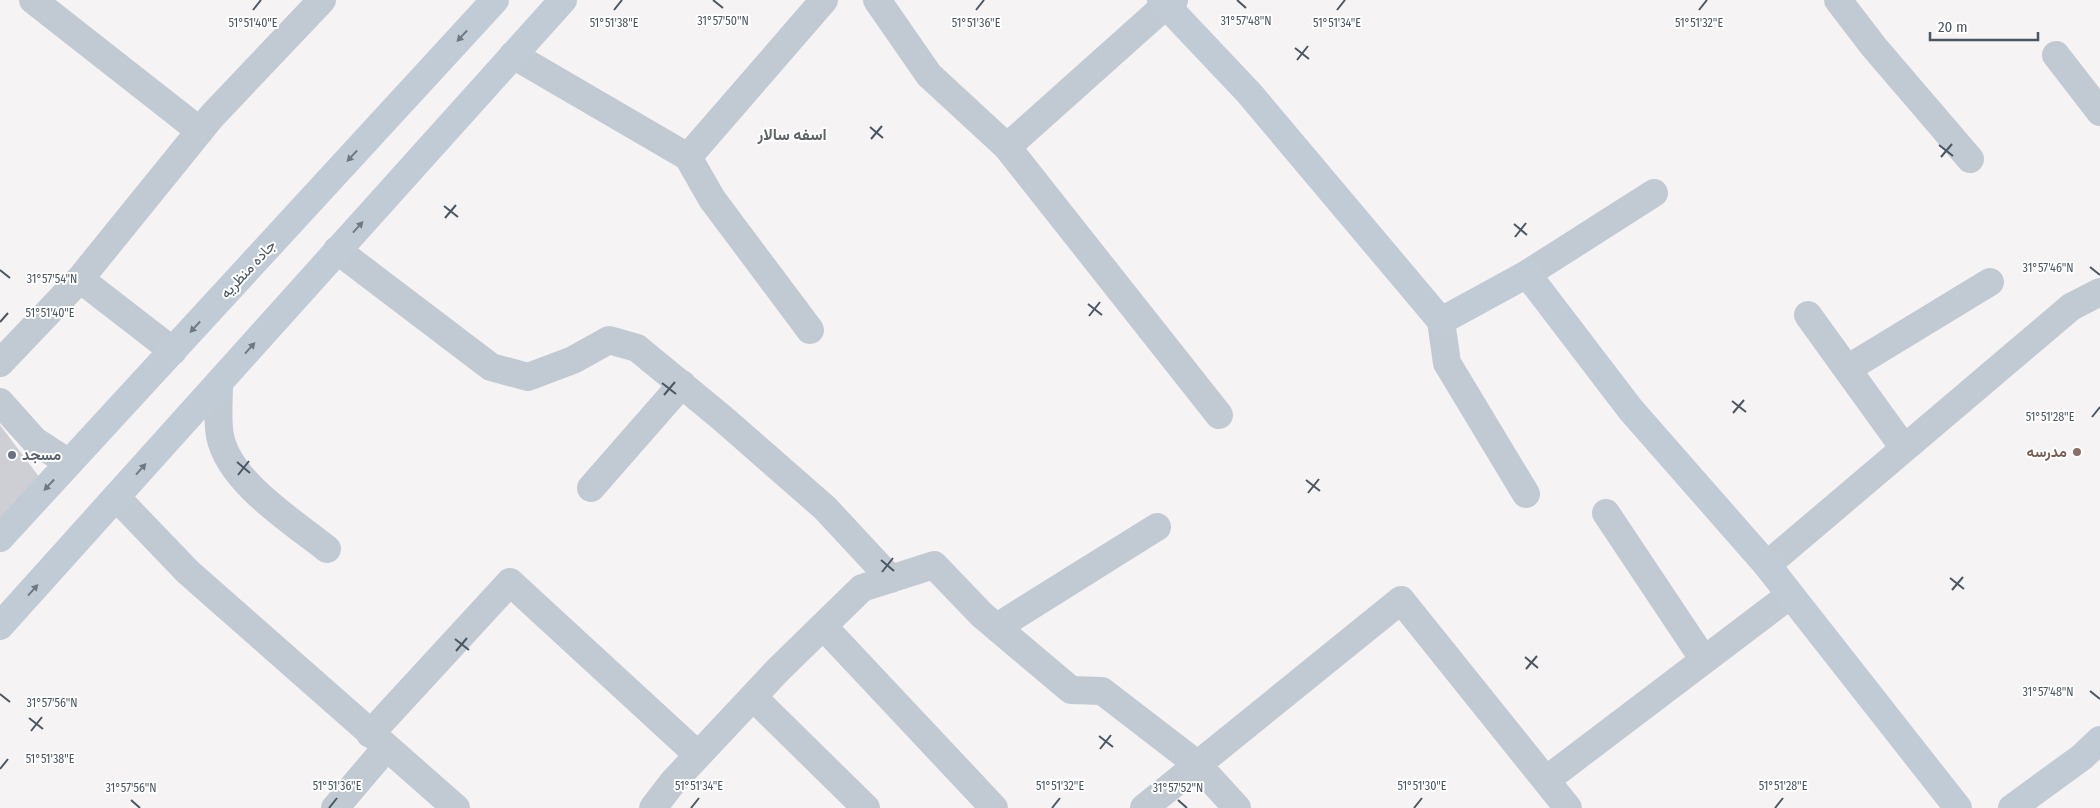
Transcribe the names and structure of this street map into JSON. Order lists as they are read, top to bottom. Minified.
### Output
{"streets":{"main road":["جاده منظریه"]},"districts":["اسفه سالار"],"places":["مدرسه","مسجد"],"scale_bar":"20 m","coordinates":["31°57'50\"N","31°57'48\"N","51°51'40\"E","51°51'38\"E","51°51'36\"E","51°51'34\"E","51°51'32\"E","31°57'46\"N","31°57'54\"N","51°51'28\"E","31°57'56\"N","51°51'30\"E","31°57'52\"N"]}
